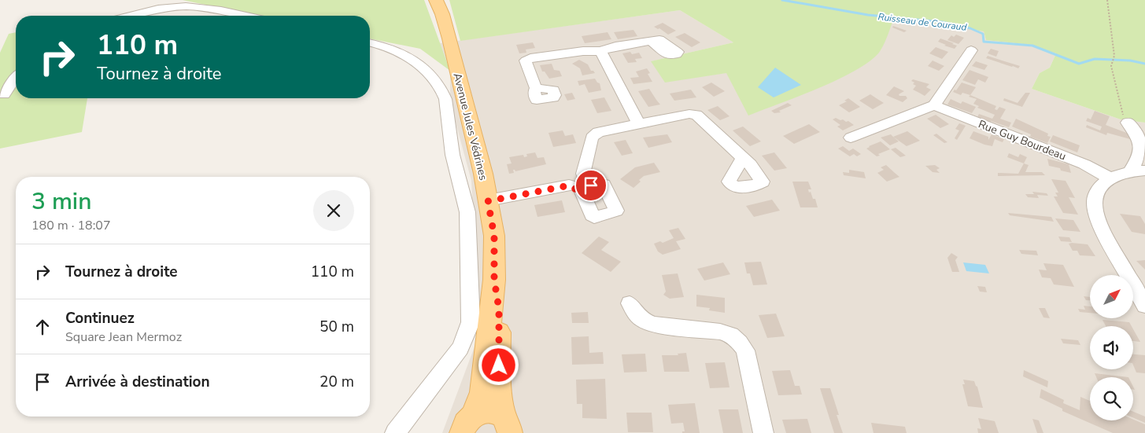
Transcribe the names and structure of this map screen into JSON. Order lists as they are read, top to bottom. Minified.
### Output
{"streets":{"main road":["Avenue Jules Védrines"],"street":["Rue Guy Bourdeau"]},"water":["Ruisseau de Couraud"],"north":"top right","page":{"turn":["110 m","Tournez à droite"],"heading":["3 min","180 m · 18:07"],"list":[{"name":"Tournez à droite","value":"110 m"},{"name":"Continuez","note":"Square Jean Mermoz","value":"50 m"},{"name":"Arrivée à destination","value":"20 m"}]}}
